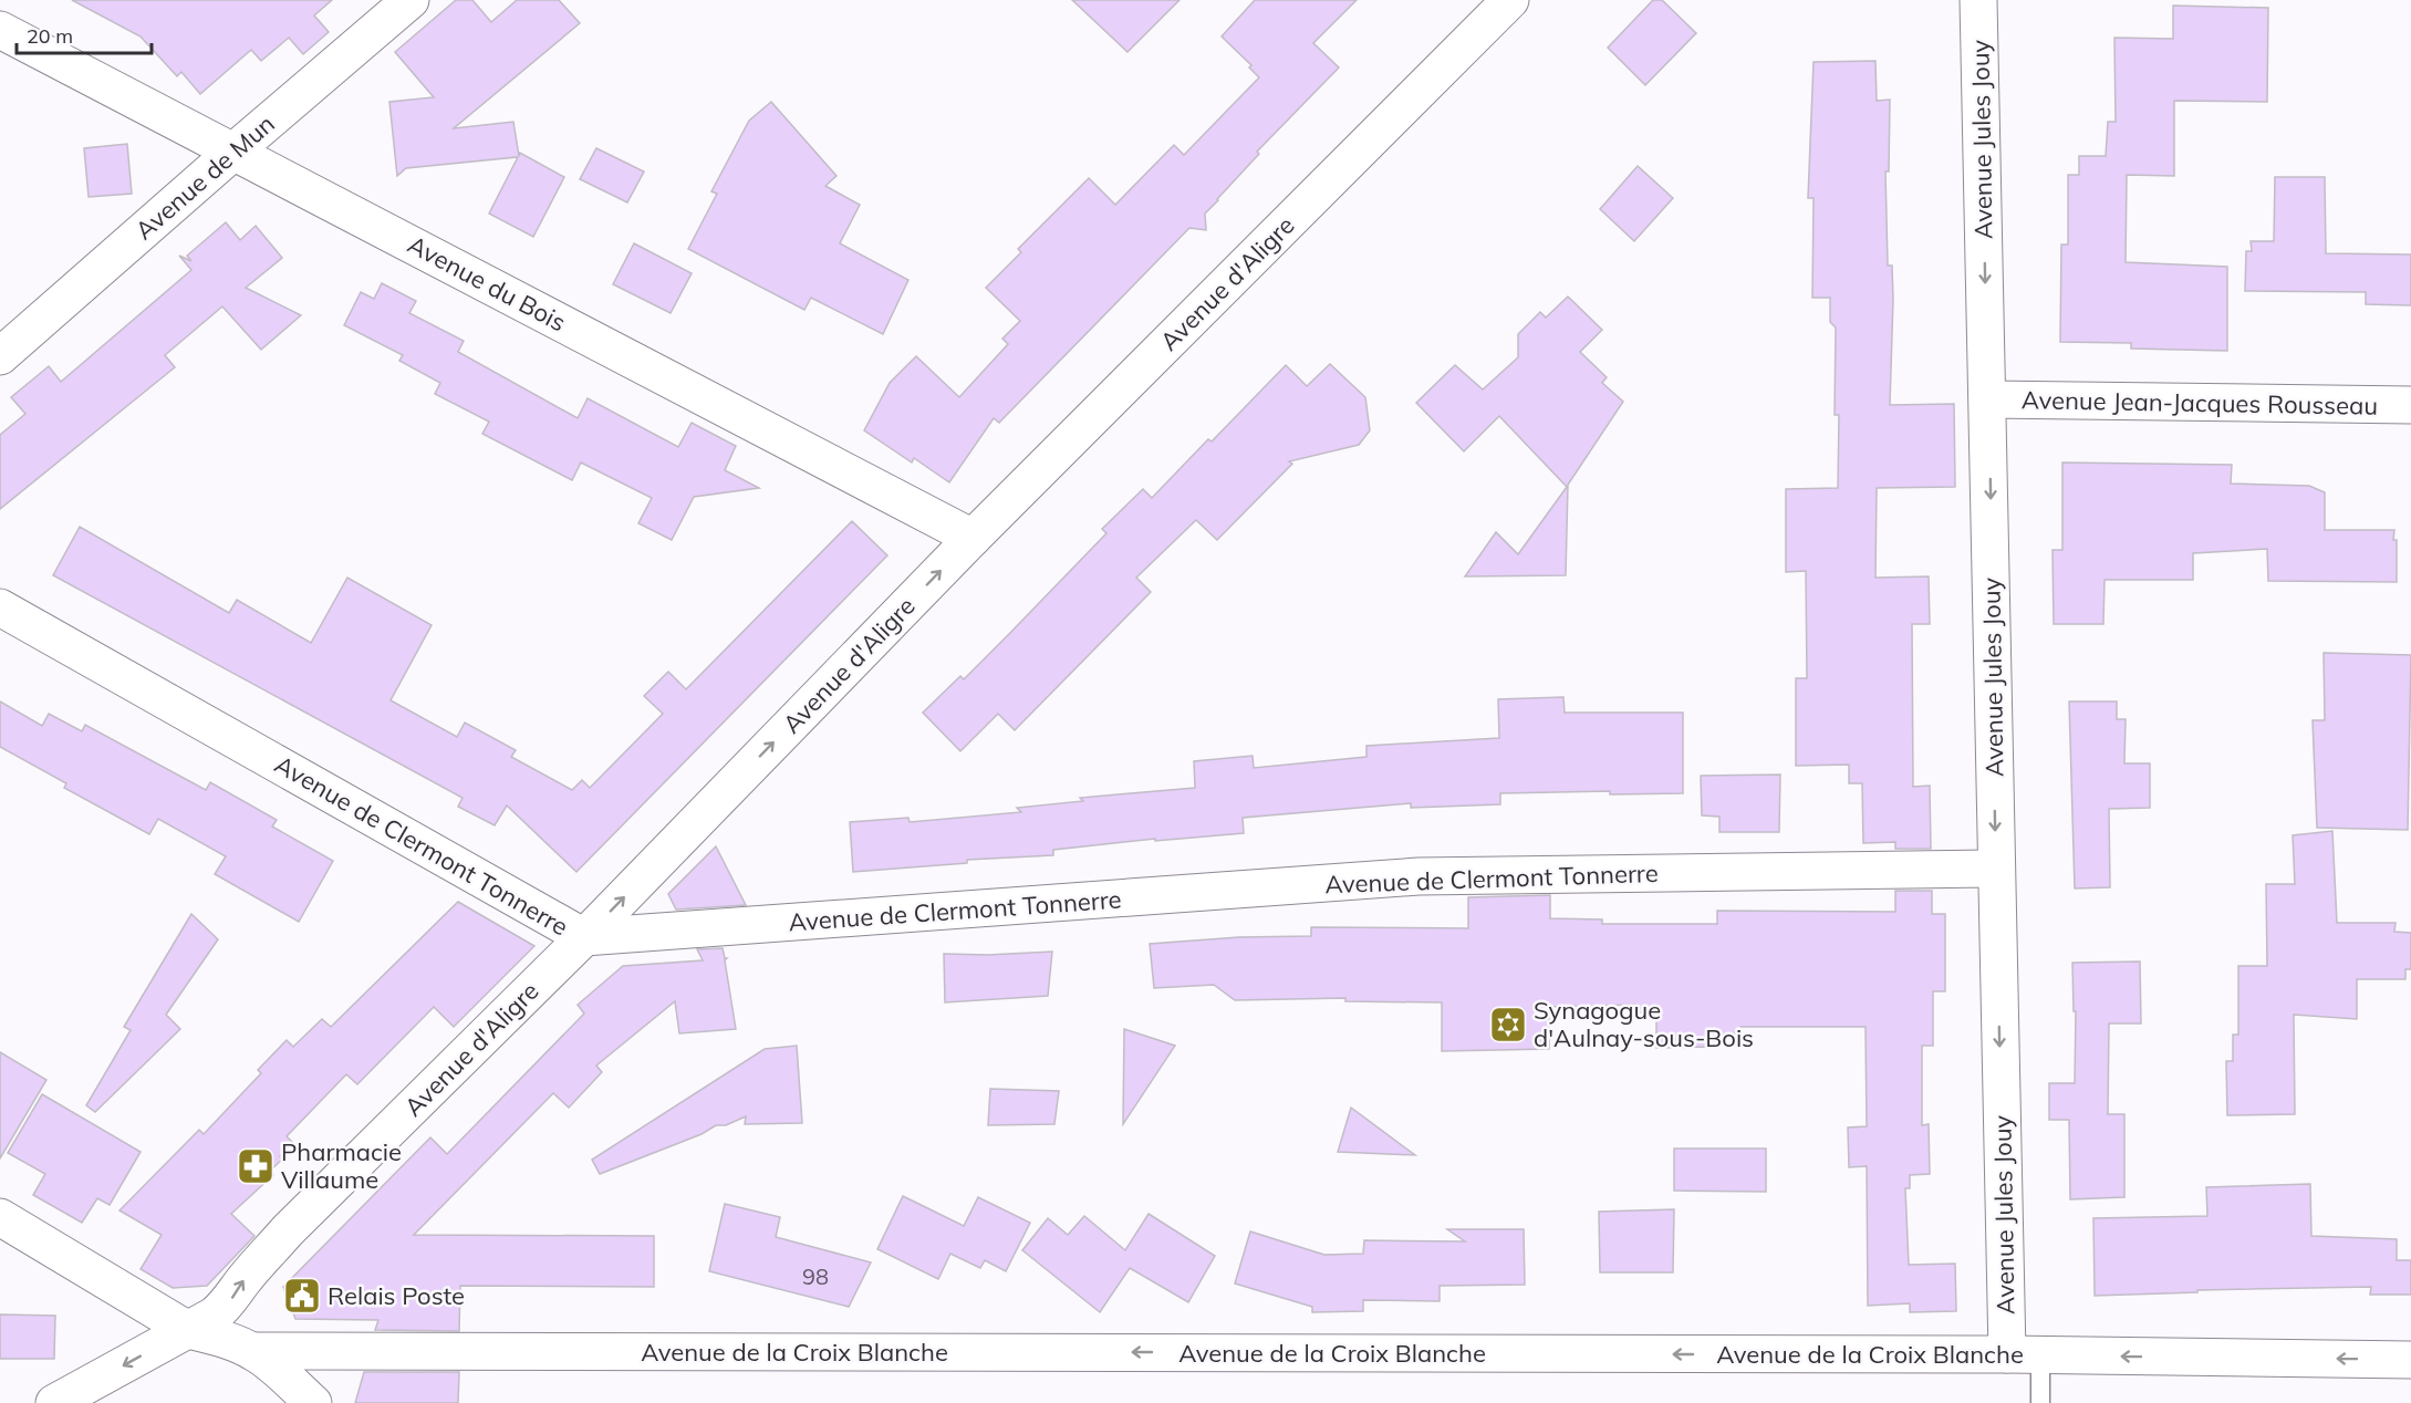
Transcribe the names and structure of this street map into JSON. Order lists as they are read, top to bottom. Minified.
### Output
{"streets":{"street":["Avenue Jules Jouy","Avenue de Mun","Avenue du Bois","Avenue d'Aligre","Avenue Jean-Jacques Rousseau","Avenue de Clermont Tonnerre","Avenue de la Croix Blanche"]},"crossings":[["Avenue Jules Jouy","Avenue Jean-Jacques Rousseau"],["Avenue Jules Jouy","Avenue de Clermont Tonnerre"],["Avenue Jules Jouy","Avenue de la Croix Blanche"],["Avenue de Mun","Avenue du Bois"],["Avenue du Bois","Avenue d'Aligre"],["Avenue d'Aligre","Avenue de Clermont Tonnerre"]],"one_way":["Avenue Jules Jouy","Avenue de la Croix Blanche"],"places":{"synagogue":["Synagogue d'Aulnay-sous-Bois"],"pharmacy":["Pharmacie Villaume"],"public building":["Relais Poste"]},"house_numbers":["98"],"scale_bar":"20 m"}
